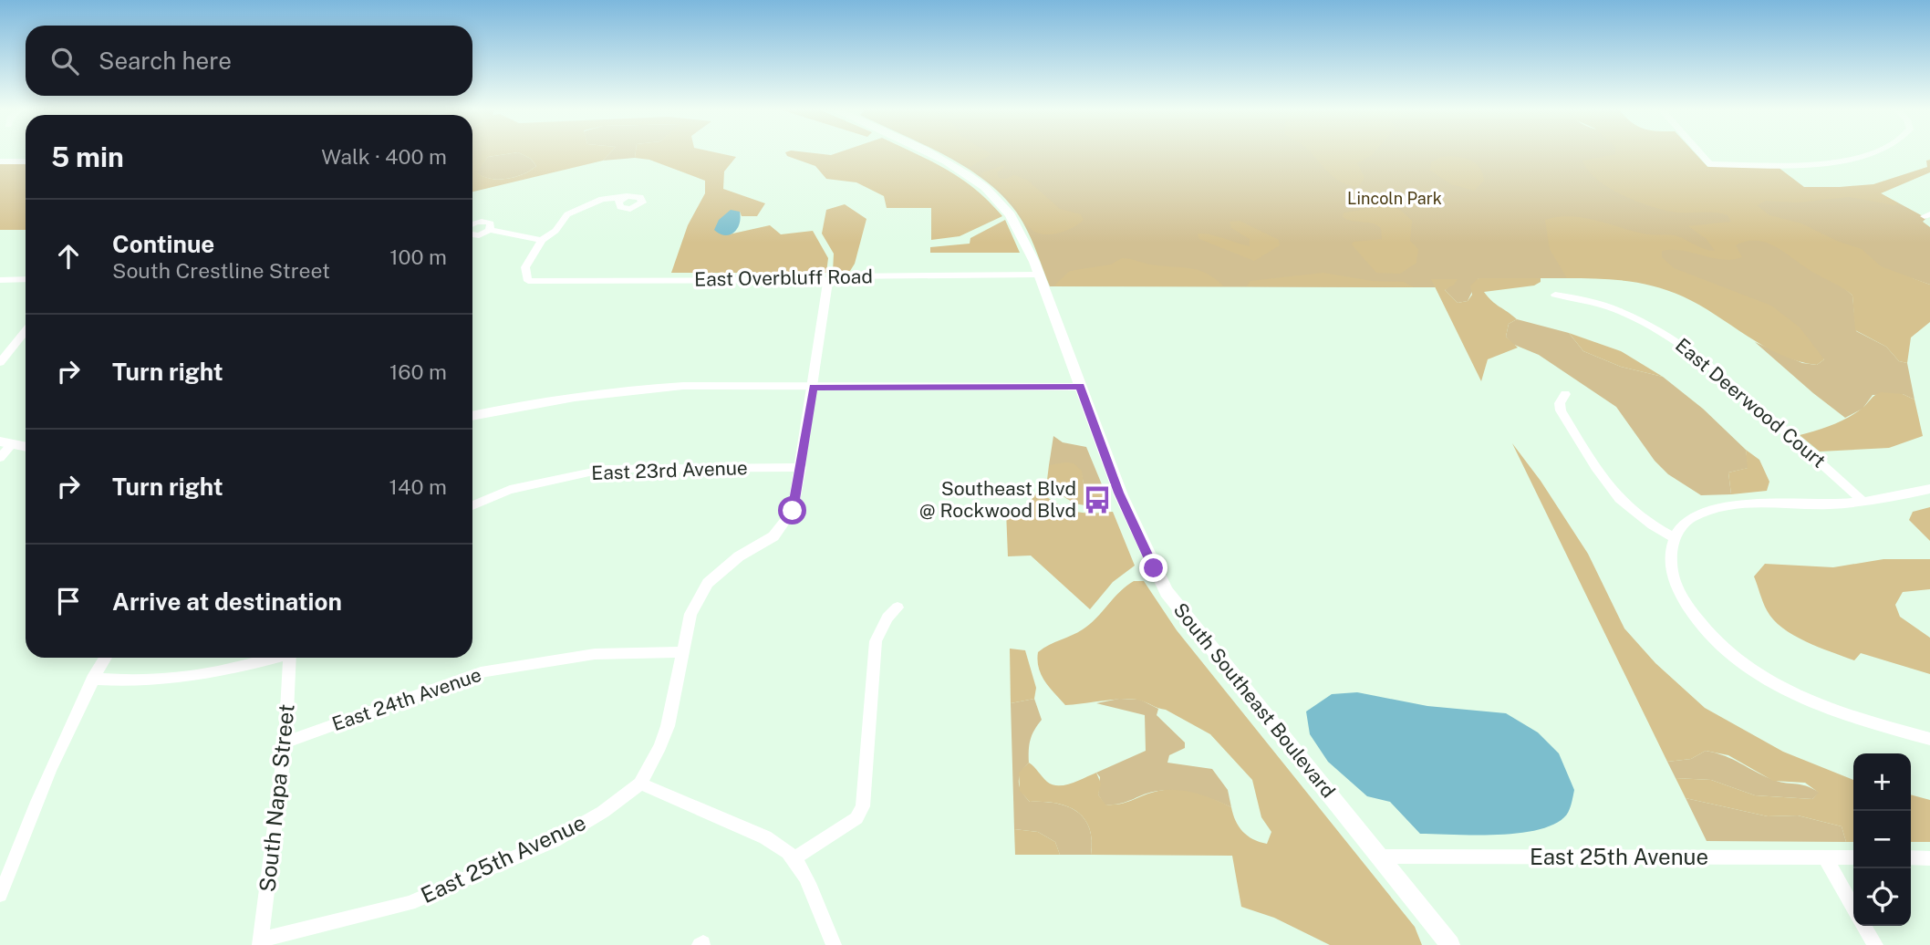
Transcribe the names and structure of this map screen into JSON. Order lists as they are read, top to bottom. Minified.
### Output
{"streets":{"main road":["South Southeast Boulevard"],"street":["East Overbluff Road","East Deerwood Court","East 23rd Avenue","East 24th Avenue","South Napa Street","East 25th Avenue"]},"crossings":[["East Overbluff Road","South Southeast Boulevard"],["East 24th Avenue","South Napa Street"],["South Southeast Boulevard","East 25th Avenue"],["South Napa Street","East 25th Avenue"]],"parks":["Lincoln Park"],"places":{"bus stop":["Southeast Blvd @ Rockwood Blvd"]},"page":{"search":"Search here","heading":["5 min","Walk · 400 m"],"list":[["Continue","South Crestline Street","100 m"],["Turn right","160 m"],["Turn right","140 m"],"Arrive at destination"],"map_buttons":["+","−"]}}
